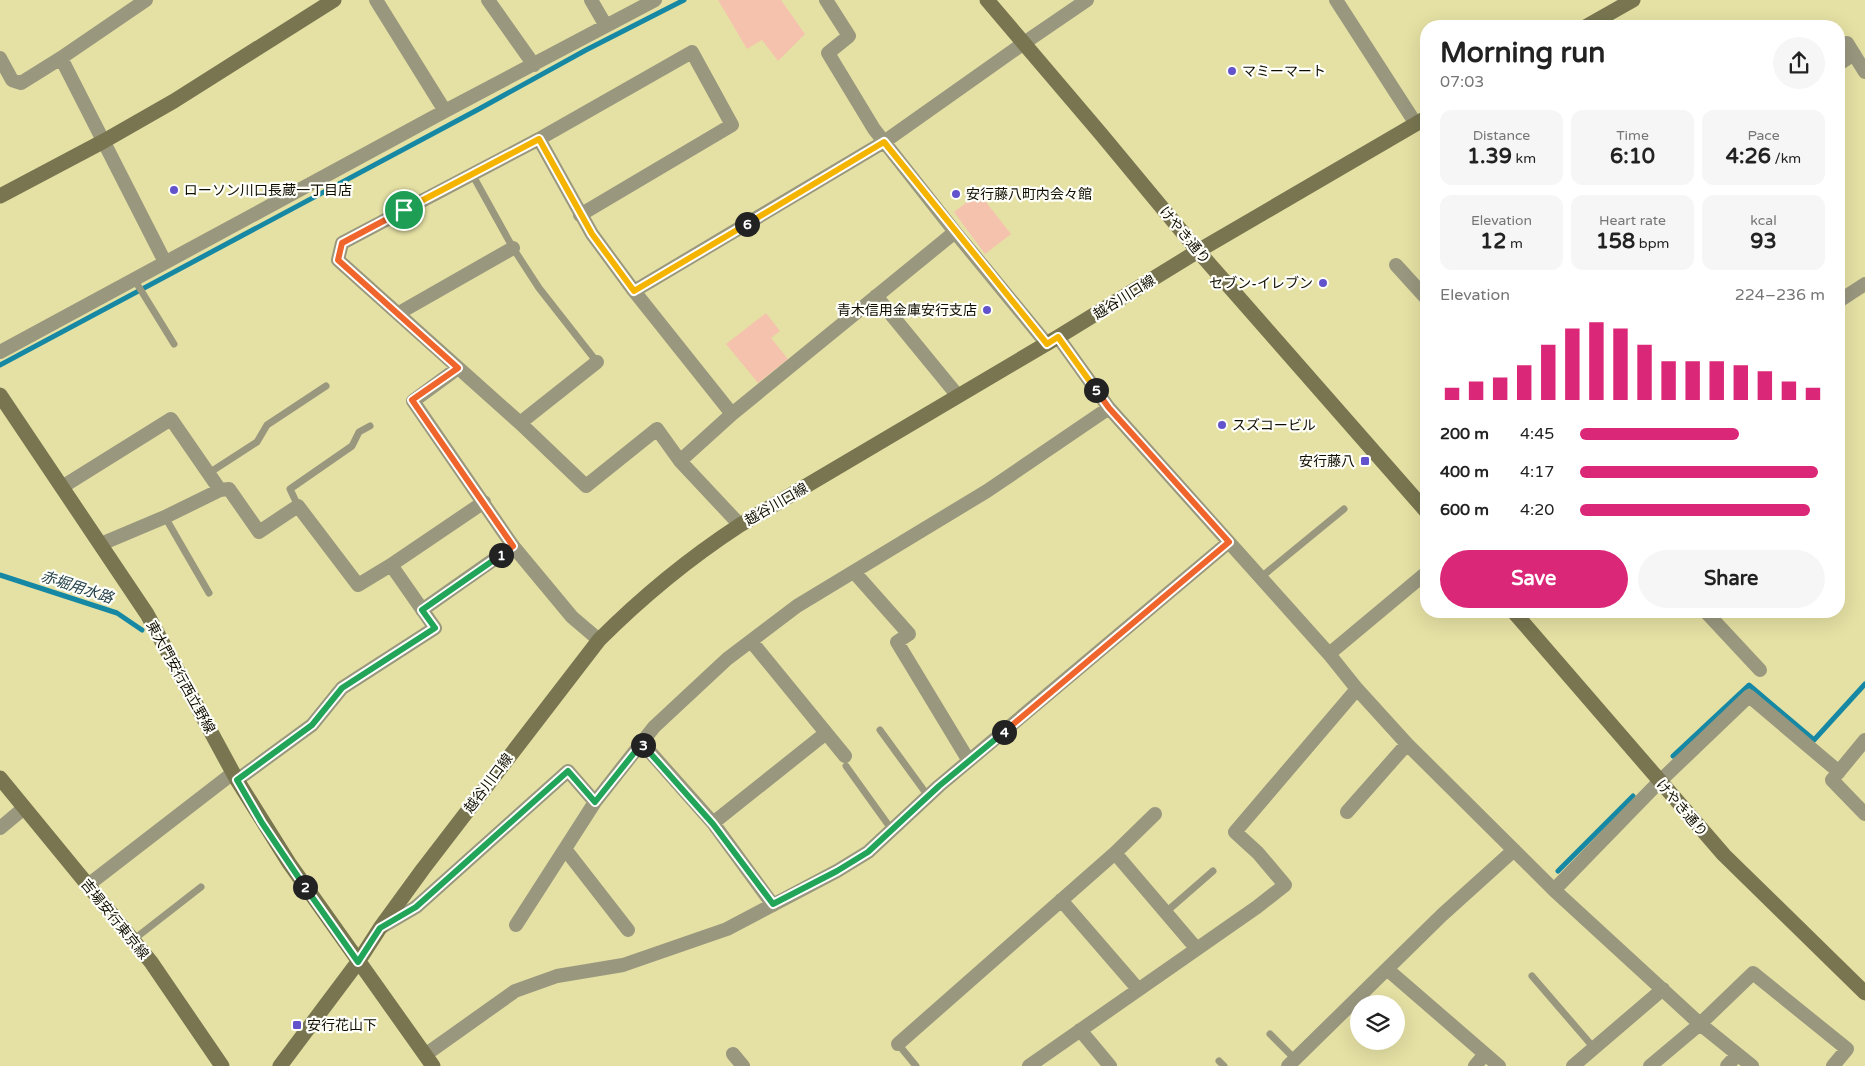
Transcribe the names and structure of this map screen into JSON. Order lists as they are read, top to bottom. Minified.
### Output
{"streets":{"main road":["けやき通り","越谷川口線","東大門安行西立野線","吉場安行東京線"]},"crossings":[["けやき通り","越谷川口線"],["越谷川口線","東大門安行西立野線"]],"water":["赤堀用水路"],"places":{"other":["マミーマート","ローソン川口長蔵一丁目店","安行藤八町内会々館","セブン-イレブン","青木信用金庫安行支店","スズコービル"],"transit":["安行藤八","安行花山下"]},"page":{"heading":["Morning run","07:03"],"stats":[["Distance","1.39 km"],["Time","6:10"],["Pace","4:26 /km"],["Elevation","12 m"],["Heart rate","158 bpm"],["kcal","93"]],"pins":["6","5","1","4","3","2"],"chart":["Elevation","224–236 m"],"list":[{"name":"200 m","note":"4:45"},{"name":"400 m","note":"4:17"},{"name":"600 m","note":"4:20"}],"buttons":["Save","Share"]}}
